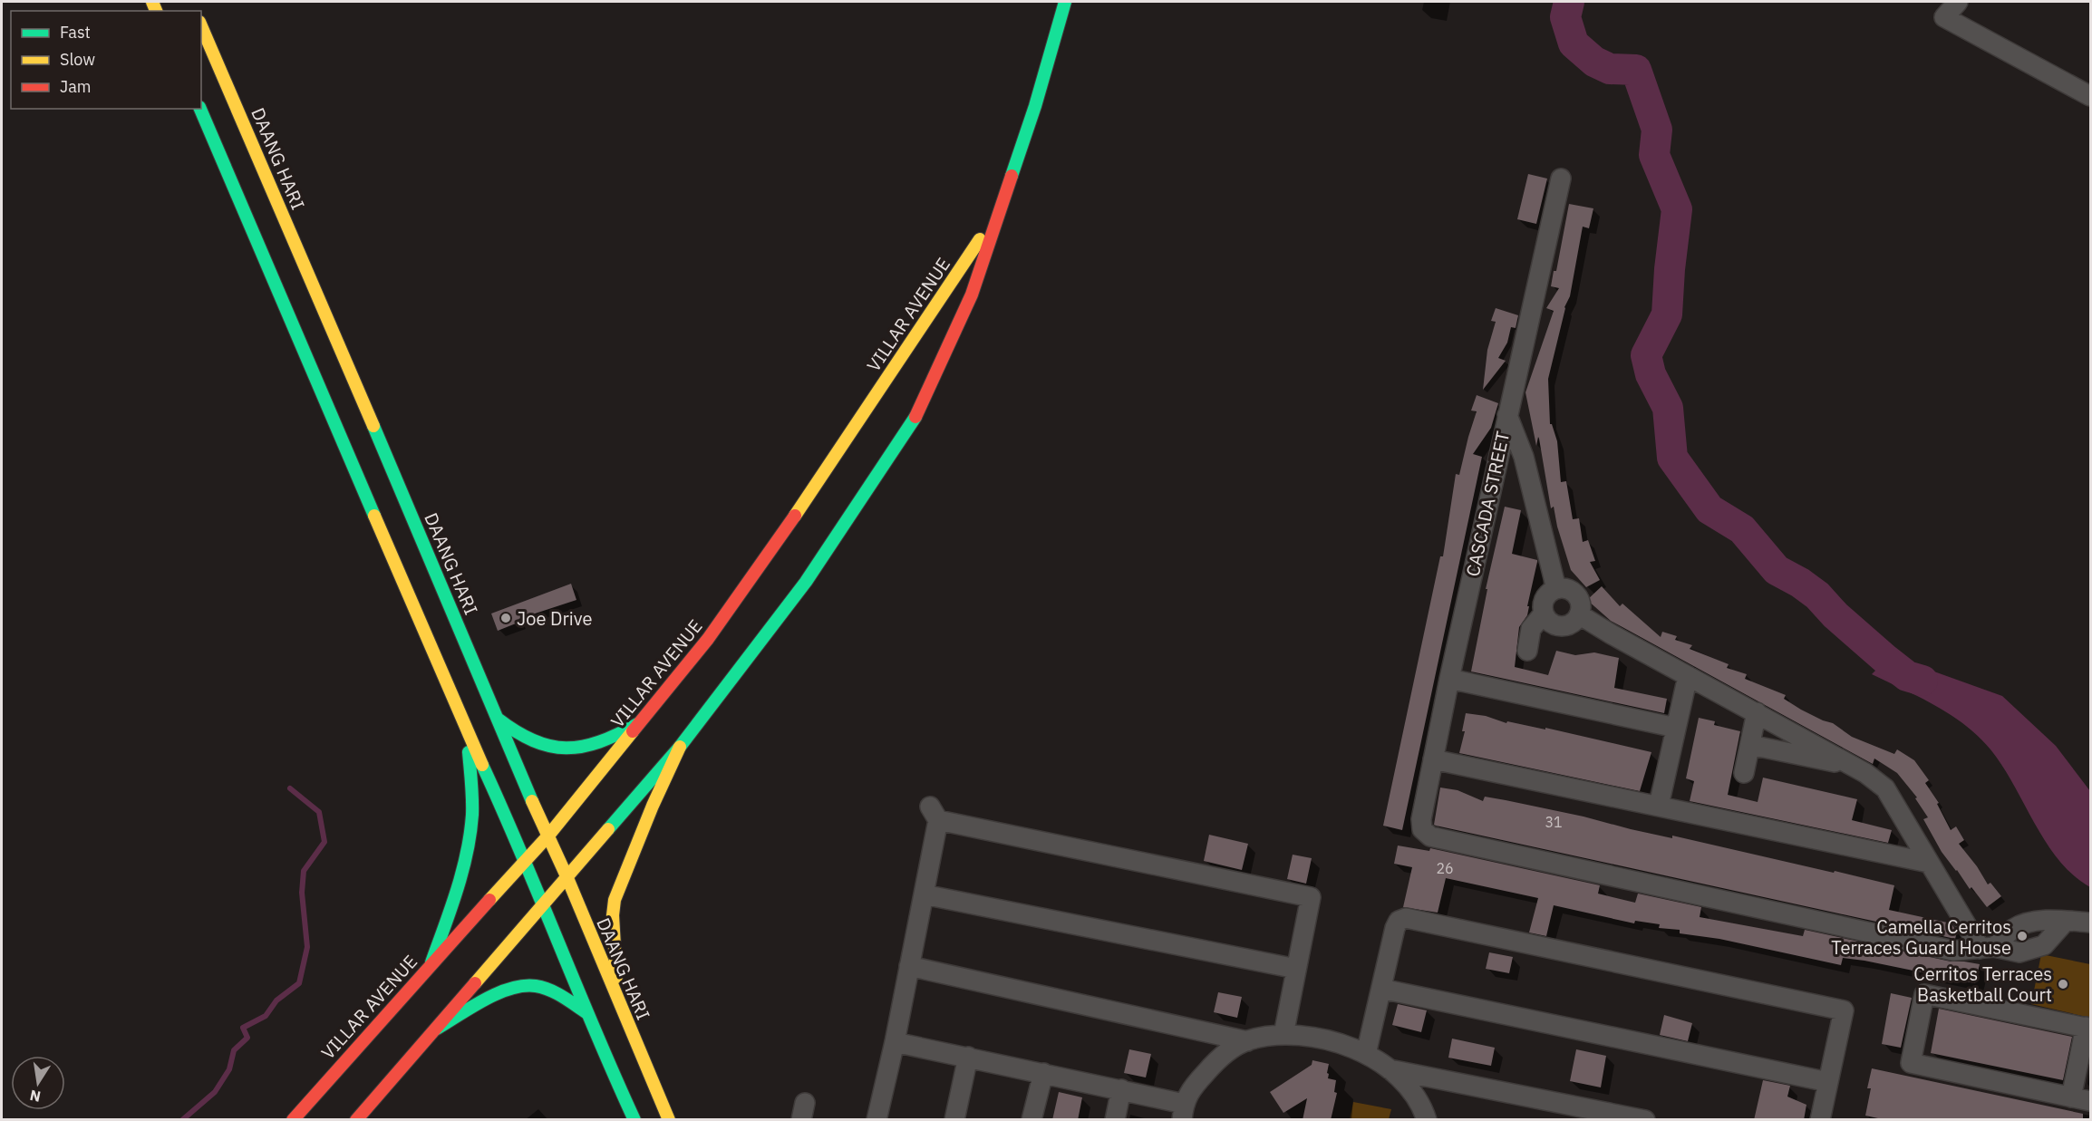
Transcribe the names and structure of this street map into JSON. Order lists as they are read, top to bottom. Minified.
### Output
{"streets":{"main road":["DAANG HARI","VILLAR AVENUE"],"street":["CASCADA STREET"]},"crossings":[["DAANG HARI","VILLAR AVENUE"]],"places":["Joe Drive","Camella Cerritos Terraces Guard House","Cerritos Terraces Basketball Court"],"house_numbers":["31","26"],"legend":["Fast","Slow","Jam"],"north":"bottom"}
